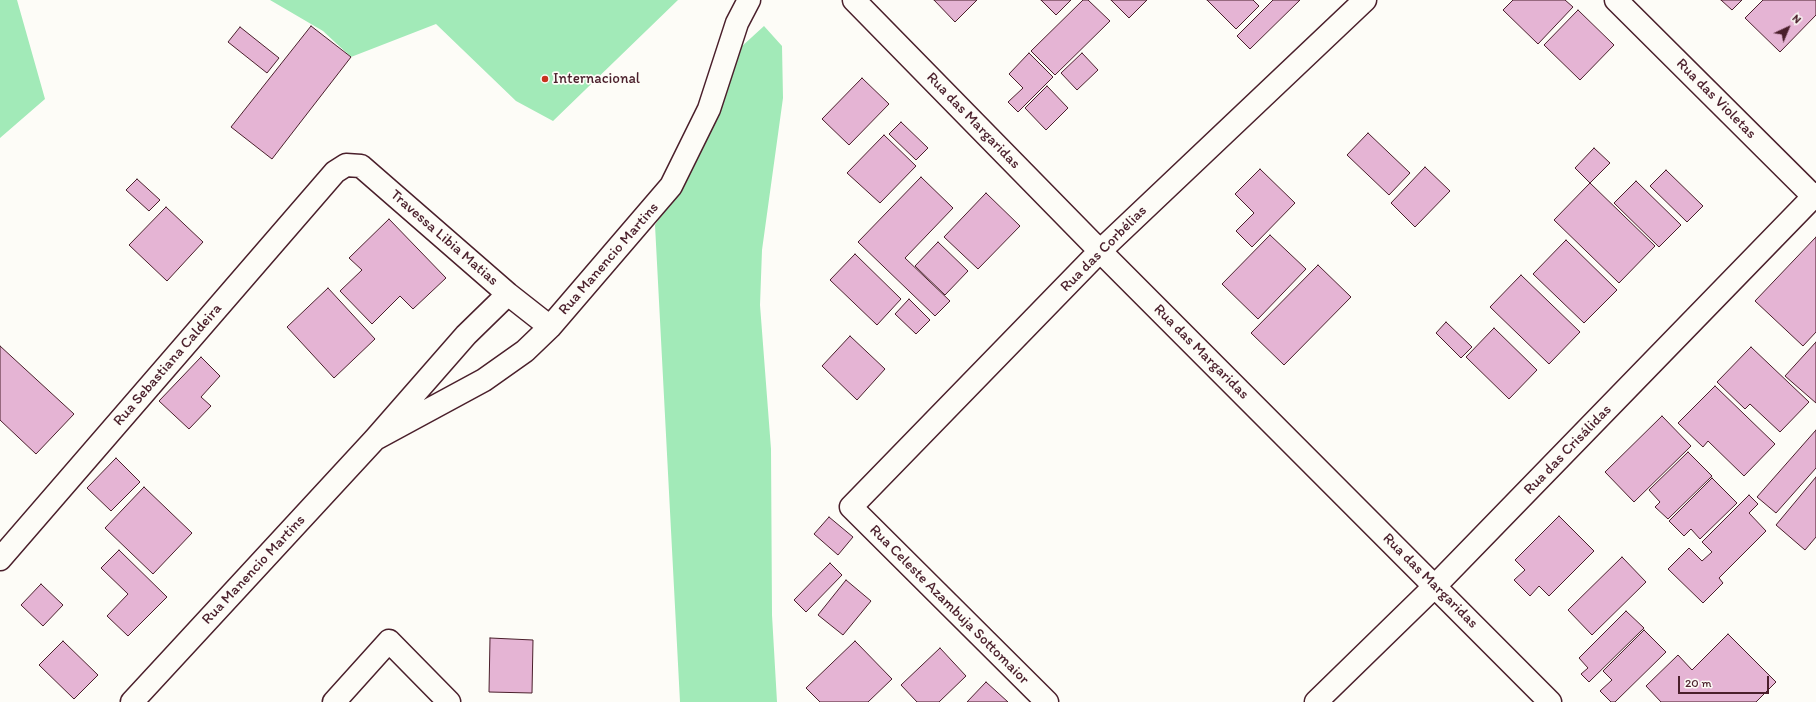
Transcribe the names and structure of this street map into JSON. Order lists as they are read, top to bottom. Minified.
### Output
{"streets":{"street":["Rua das Violetas","Rua das Margaridas","Travessa Libia Matias","Rua das Corbélias","Rua Manencio Martins","Rua Sebastiana Caldeira","Rua das Crisálidas","Rua Celeste Azambuja Sottomaior"]},"crossings":[["Rua das Violetas","Rua das Crisálidas"],["Rua das Margaridas","Rua das Corbélias"],["Rua das Margaridas","Rua das Crisálidas"],["Travessa Libia Matias","Rua Manencio Martins"],["Travessa Libia Matias","Rua Sebastiana Caldeira"],["Rua das Corbélias","Rua Celeste Azambuja Sottomaior"]],"places":["Internacional"],"scale_bar":"20 m","north":"top right"}
